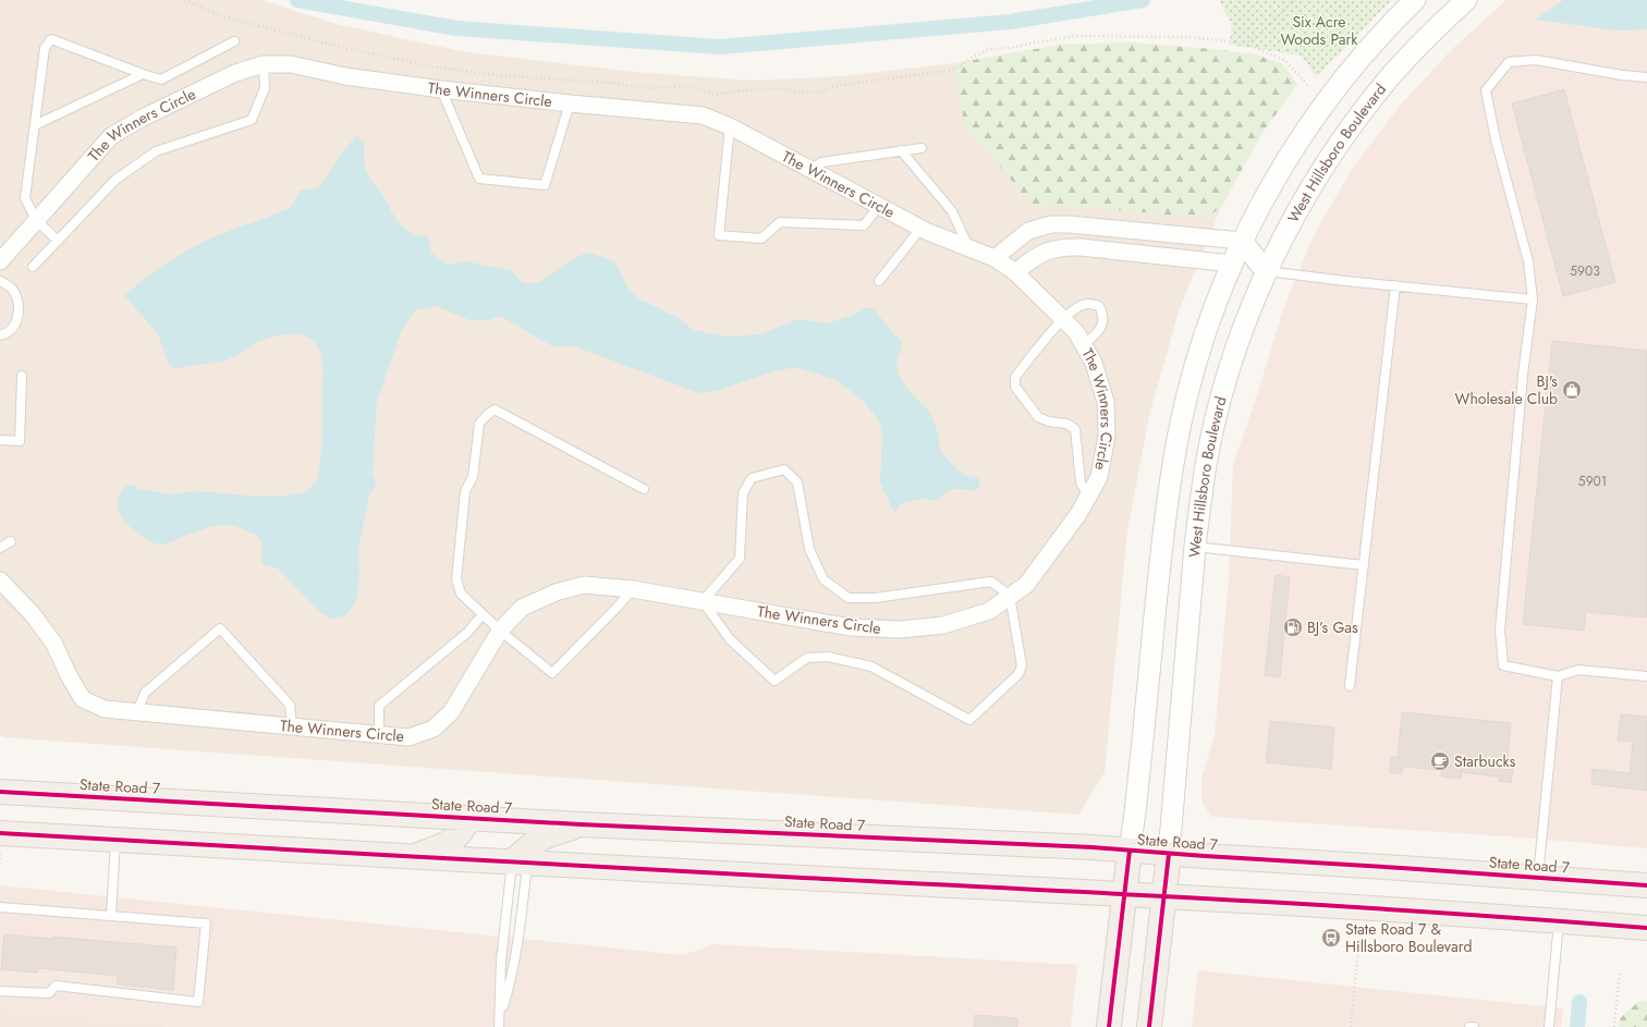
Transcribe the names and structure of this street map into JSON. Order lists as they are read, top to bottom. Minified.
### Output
{"streets":{"main road":["West Hillsboro Boulevard","State Road 7"],"street":["The Winners Circle"]},"crossings":[["West Hillsboro Boulevard","State Road 7"]],"parks":["Six Acre Woods Park"],"places":{"shop":["BJ's Wholesale Club"],"fuel station":["BJ’s Gas"],"cafe":["Starbucks"],"bus stop":["State Road 7 & Hillsboro Boulevard"]},"house_numbers":["5903","5901"]}
